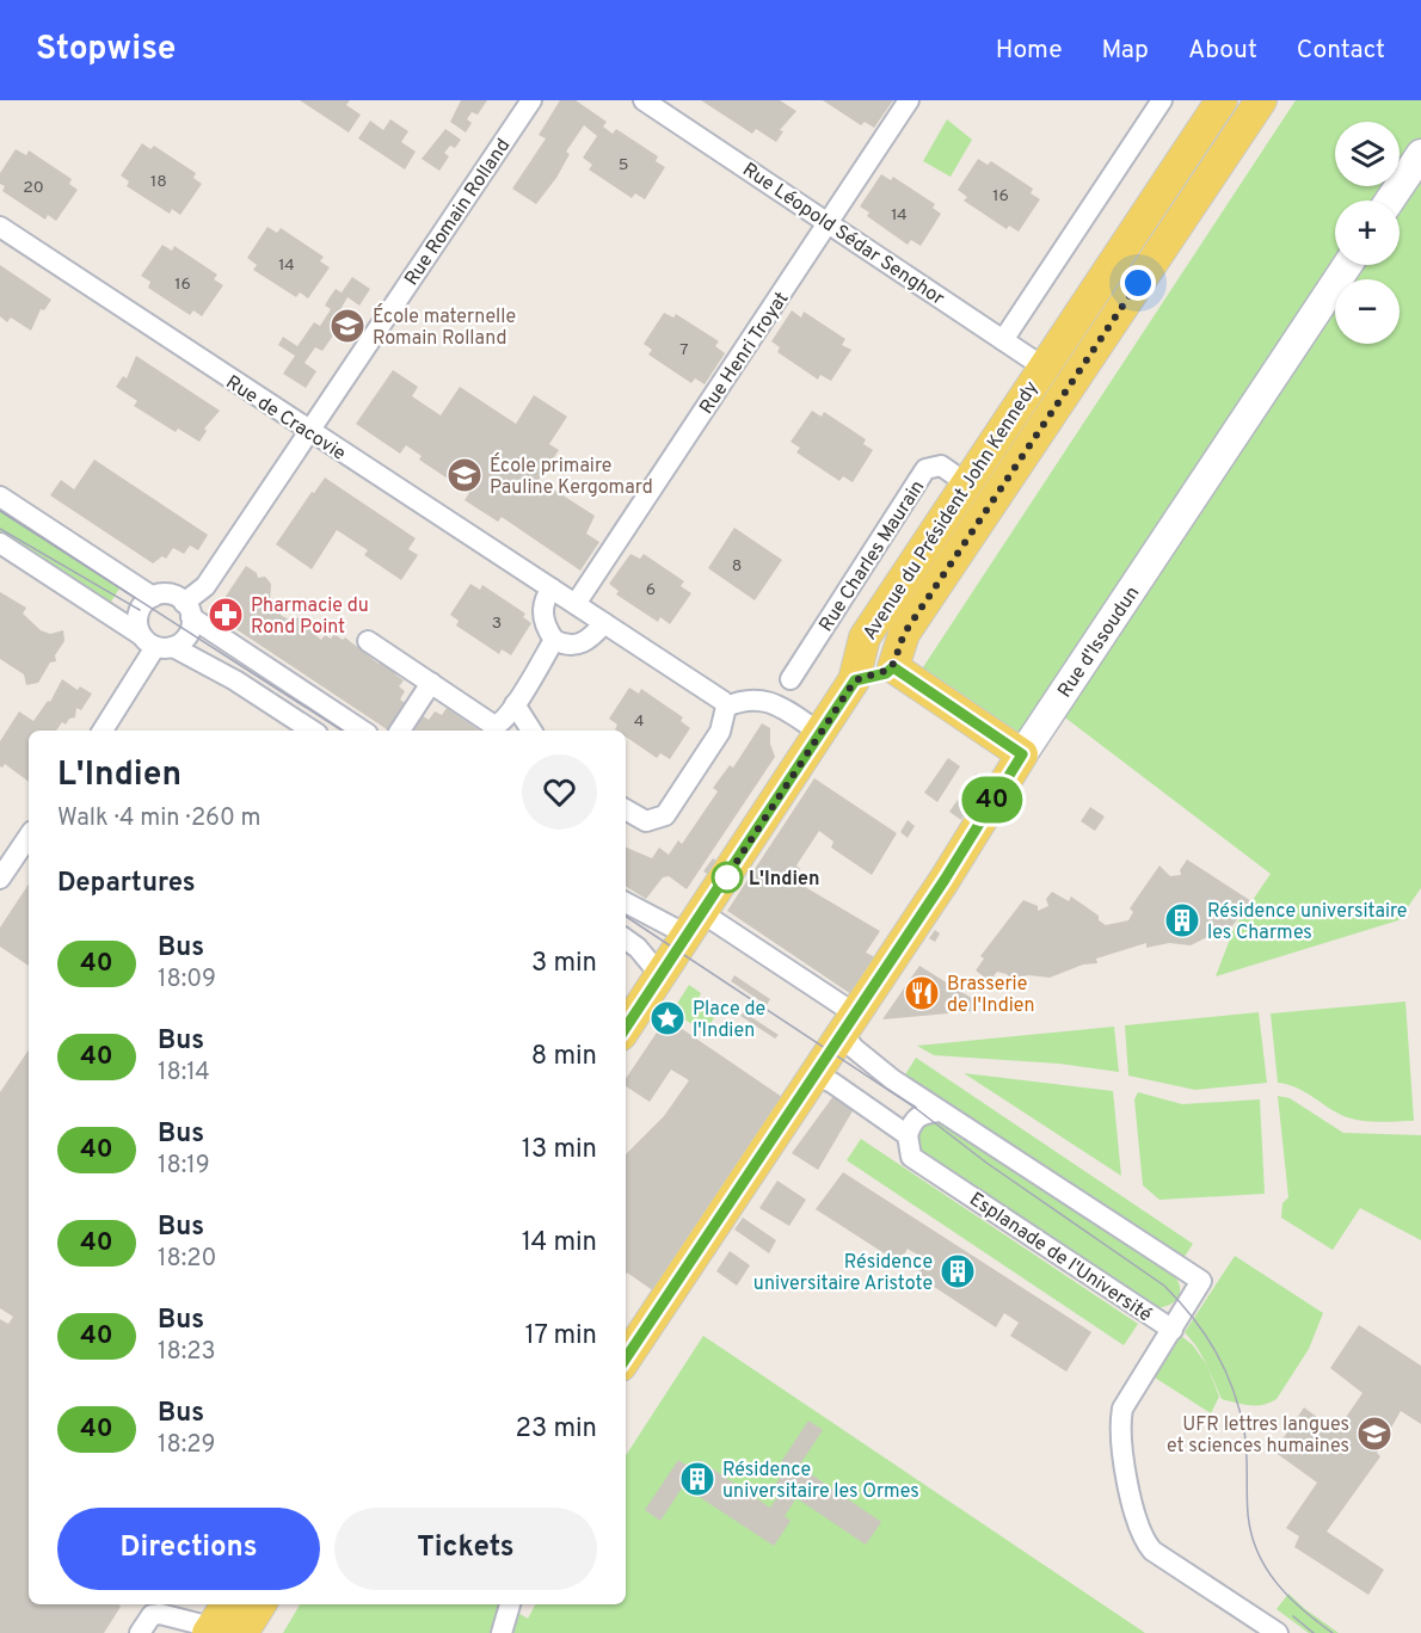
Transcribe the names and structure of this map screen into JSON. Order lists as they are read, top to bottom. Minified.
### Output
{"streets":{"main road":["Avenue du Président John Kennedy","Rue d'Issoudun"],"street":["Rue Romain Rolland","Rue Léopold Sédar Senghor","Rue Henri Troyat","Rue de Cracovie","Rue Charles Maurain","Esplanade de l'Université"]},"crossings":[["Rue Romain Rolland","Rue de Cracovie"],["Rue Léopold Sédar Senghor","Rue Henri Troyat"],["Rue Léopold Sédar Senghor","Avenue du Président John Kennedy"],["Rue Henri Troyat","Rue de Cracovie"],["Avenue du Président John Kennedy","Rue Charles Maurain"],["Rue d'Issoudun","Esplanade de l'Université"]],"places":{"school or university":["École maternelle Romain Rolland","École primaire Pauline Kergomard","UFR lettres langues et sciences humaines"],"pharmacy":["Pharmacie du Rond Point"],"other":["L'Indien"],"building":["Résidence universitaire les Charmes","Résidence universitaire Aristote","Résidence universitaire les Ormes"],"restaurant":["Brasserie de l'Indien"],"place":["Place de l'Indien"]},"lines":["bus line 40"],"house_numbers":["5","18","20","16","14","14","16","7","8","6","3","4"],"page":{"header":"Stopwise","nav":["Home","Map","About","Contact"],"on_map":"40","map_buttons":["+","−"],"heading":[["L'Indien","Walk · 4 min · 260 m"],"Departures"],"list":[{"mark":"40","name":"Bus","note":"18:09","value":"3 min"},{"mark":"40","name":"Bus","note":"18:14","value":"8 min"},{"mark":"40","name":"Bus","note":"18:19","value":"13 min"},{"mark":"40","name":"Bus","note":"18:20","value":"14 min"},{"mark":"40","name":"Bus","note":"18:23","value":"17 min"},{"mark":"40","name":"Bus","note":"18:29","value":"23 min"}],"buttons":["Directions","Tickets"]}}
